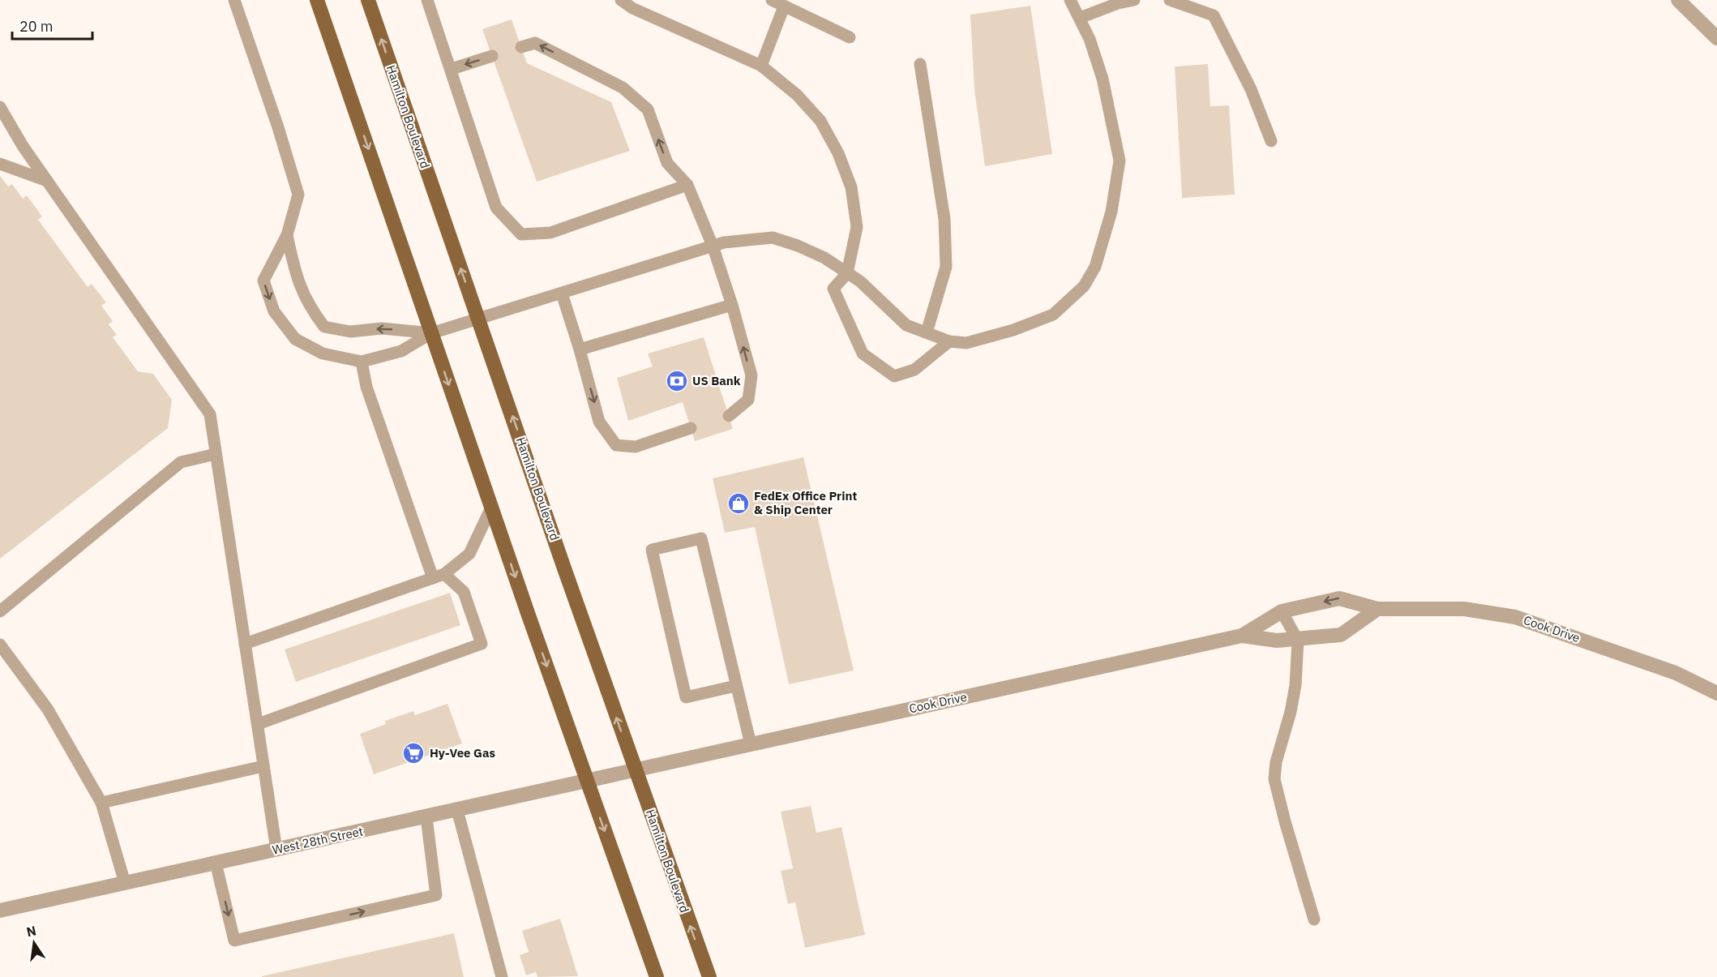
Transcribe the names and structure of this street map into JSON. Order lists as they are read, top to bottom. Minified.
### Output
{"streets":{"main road":["Hamilton Boulevard"],"street":["Cook Drive","West 28th Street"]},"crossings":[["Hamilton Boulevard","Cook Drive"],["Hamilton Boulevard","West 28th Street"],["Cook Drive","West 28th Street"]],"places":{"bank":["US Bank"],"shop":["FedEx Office Print & Ship Center"],"supermarket":["Hy-Vee Gas"]},"scale_bar":"20 m","north":"top"}
